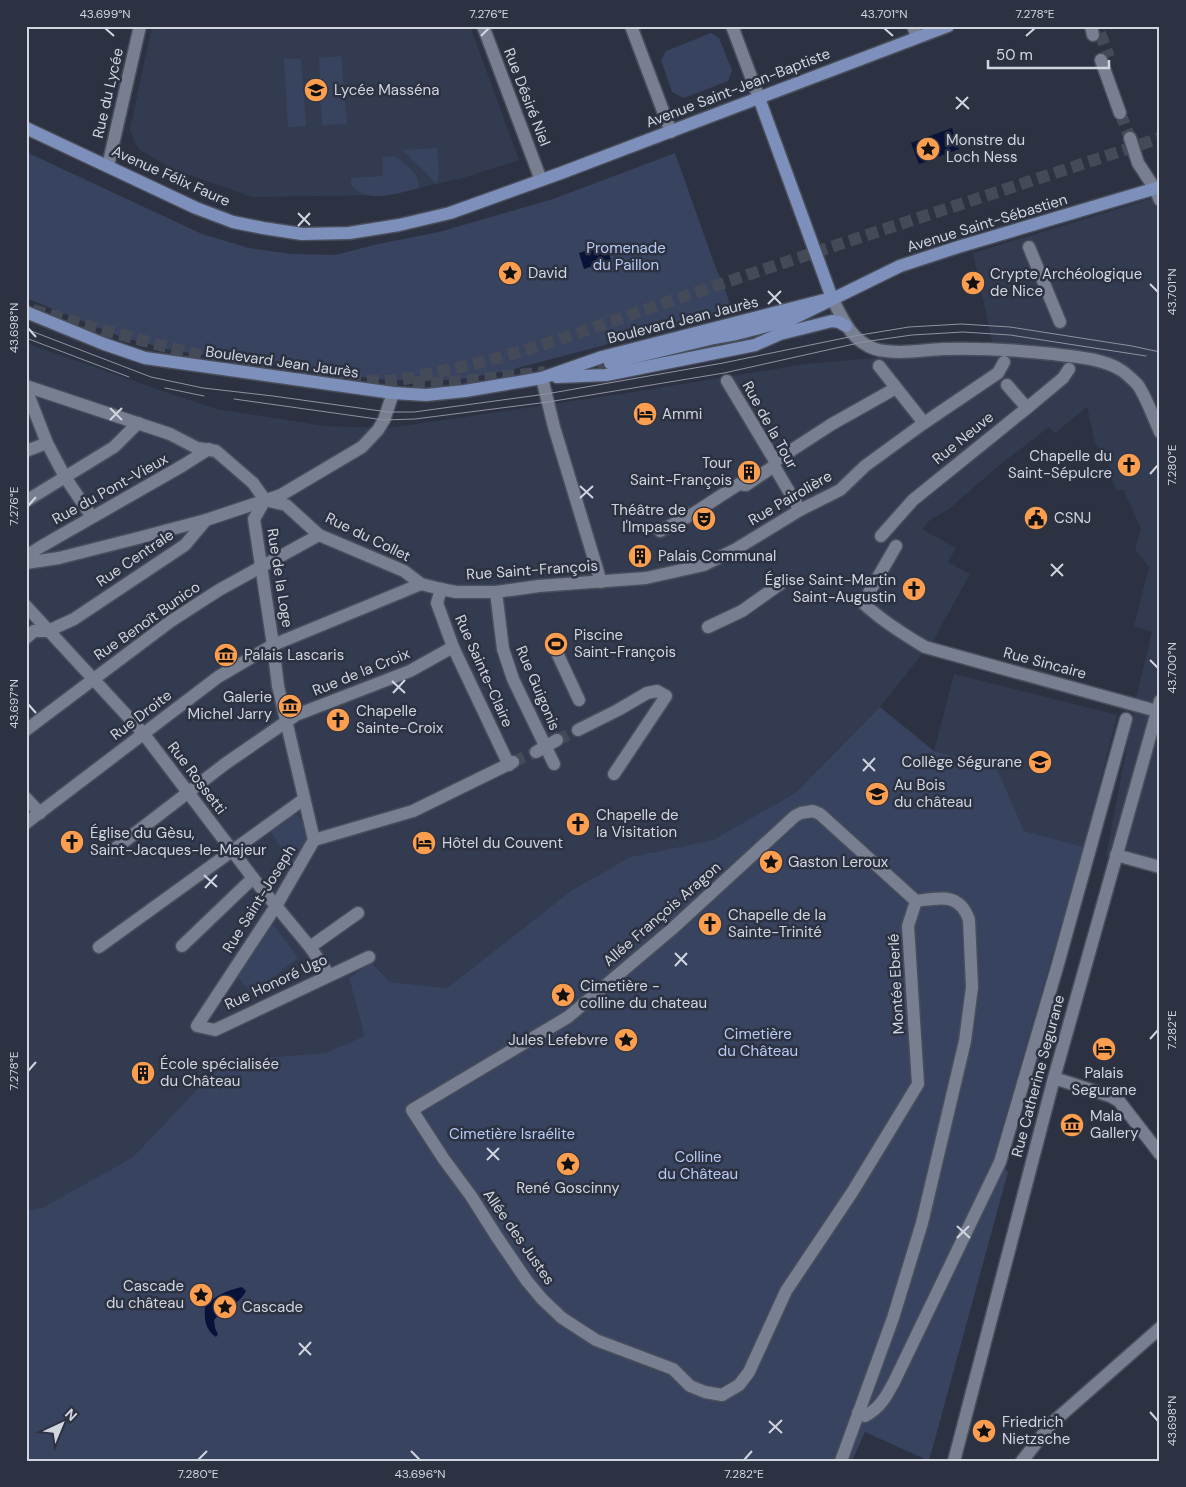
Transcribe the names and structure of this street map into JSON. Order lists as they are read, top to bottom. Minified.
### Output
{"streets":{"main road":["Avenue Saint-Jean-Baptiste","Avenue Félix Faure","Avenue Saint-Sébastien","Boulevard Jean Jaurès"],"street":["Rue du Lycée","Rue Désiré Niel","Rue de la Tour","Rue Neuve","Rue du Pont-Vieux","Rue Pairolière","Rue du Collet","Rue Centrale","Rue Saint-François","Rue de la Loge","Rue Benoît Bunico","Rue Sincaire","Rue Sainte-Claire","Rue de la Croix","Rue Guigonis","Rue Droite","Rue Rossetti","Rue Saint-Joseph","Allée François Aragon","Rue Honoré Ugo","Montée Eberlé","Rue Catherine Segurane","Allée des Justes"]},"crossings":[["Avenue Saint-Jean-Baptiste","Rue Désiré Niel"],["Avenue Saint-Jean-Baptiste","Avenue Félix Faure"],["Rue du Lycée","Avenue Félix Faure"],["Rue Désiré Niel","Avenue Félix Faure"],["Avenue Saint-Sébastien","Boulevard Jean Jaurès"],["Rue de la Tour","Rue Pairolière"],["Rue Pairolière","Rue Saint-François"],["Rue du Collet","Rue Saint-François"],["Rue du Collet","Rue de la Loge"],["Rue du Collet","Rue Benoît Bunico"],["Rue du Collet","Rue Droite"],["Rue Centrale","Rue Rossetti"],["Rue Saint-François","Rue Sainte-Claire"],["Rue Saint-François","Rue Guigonis"],["Rue Saint-François","Rue Droite"],["Rue de la Loge","Rue Benoît Bunico"],["Rue de la Loge","Rue de la Croix"],["Rue de la Loge","Rue Droite"],["Rue de la Loge","Rue Saint-Joseph"],["Rue Benoît Bunico","Rue Rossetti"],["Rue Sincaire","Rue Catherine Segurane"],["Rue Sainte-Claire","Rue de la Croix"],["Rue Sainte-Claire","Rue Saint-Joseph"],["Rue de la Croix","Rue Rossetti"],["Rue de la Croix","Rue Saint-Joseph"],["Rue Droite","Rue Rossetti"],["Rue Rossetti","Rue Saint-Joseph"],["Rue Rossetti","Rue Honoré Ugo"],["Rue Saint-Joseph","Rue Honoré Ugo"],["Allée François Aragon","Montée Eberlé"],["Allée François Aragon","Allée des Justes"],["Montée Eberlé","Allée des Justes"]],"parks":["Promenade du Paillon","Cimetière du Château","Cimetière Israélite","Colline du Château"],"places":{"school or university":["Lycée Masséna","Collège Ségurane","Au Bois du château"],"place":["Monstre du Loch Ness","David","Crypte Archéologique de Nice","Gaston Leroux","Cimetière - colline du chateau","Jules Lefebvre","René Goscinny","Cascade du château","Cascade","Friedrich Nietzsche"],"hotel":["Ammi","Hôtel du Couvent","Palais Segurane"],"church":["Chapelle du Saint-Sépulcre","Église Saint-Martin Saint-Augustin","Chapelle Sainte-Croix","Chapelle de la Visitation","Église du Gèsu, Saint-Jacques-le-Majeur","Chapelle de la Sainte-Trinité"],"building":["Tour Saint-François","Palais Communal","École spécialisée du Château"],"public building":["CSNJ"],"theatre":["Théâtre de l'Impasse"],"sports":["Piscine Saint-François"],"museum":["Palais Lascaris","Galerie Michel Jarry","Mala Gallery"]},"scale_bar":"50 m","north":"top right","coordinates":["43.699°N","7.276°E","43.701°N","7.278°E","43.698°N","7.280°E","43.700°N","43.697°N","7.282°E","43.696°N"]}
